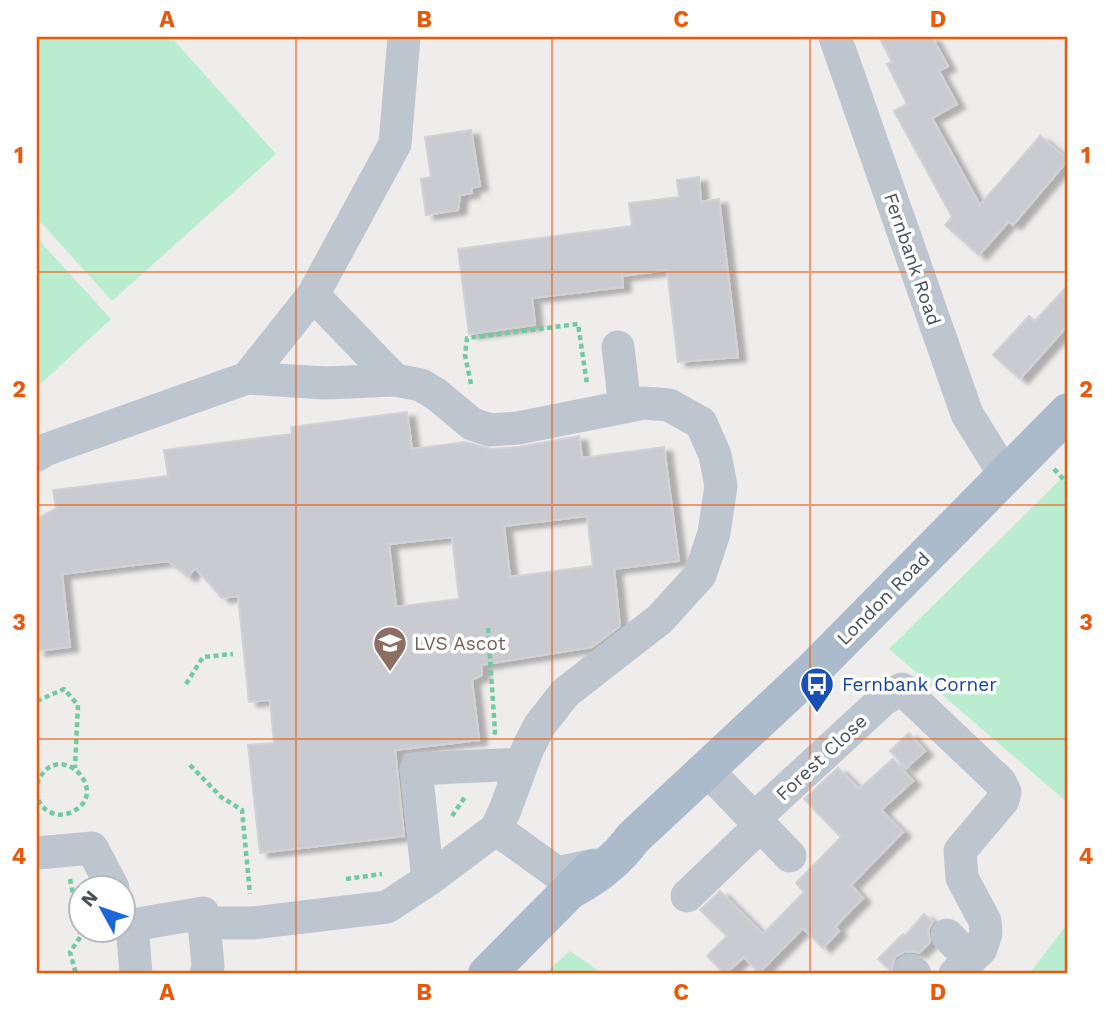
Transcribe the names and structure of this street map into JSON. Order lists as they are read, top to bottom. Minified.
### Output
{"streets":{"main road":["London Road"],"street":["Fernbank Road","Forest Close"]},"crossings":[["Fernbank Road","London Road"]],"places":{"school or university":["LVS Ascot"],"bus stop":["Fernbank Corner"]},"north":"top left","grid":{"columns":["A","B","C","D"],"rows":["1","2","3","4"]}}
